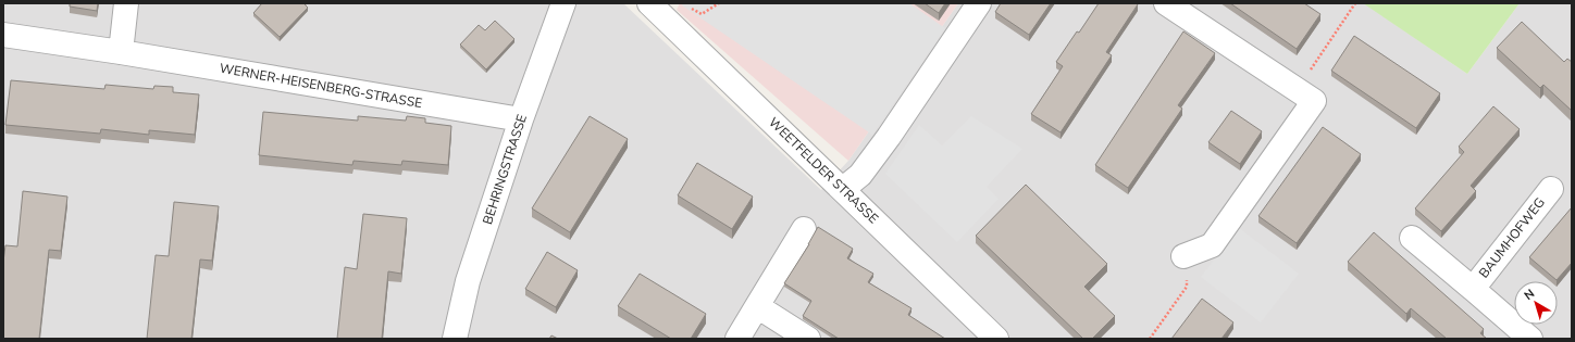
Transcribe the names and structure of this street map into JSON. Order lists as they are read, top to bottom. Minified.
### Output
{"streets":{"street":["WERNER-HEISENBERG-STRASSE","BEHRINGSTRASSE","WEETFELDER STRASSE","BAUMHOFWEG"]},"crossings":[["WERNER-HEISENBERG-STRASSE","BEHRINGSTRASSE"]],"north":"top left"}
